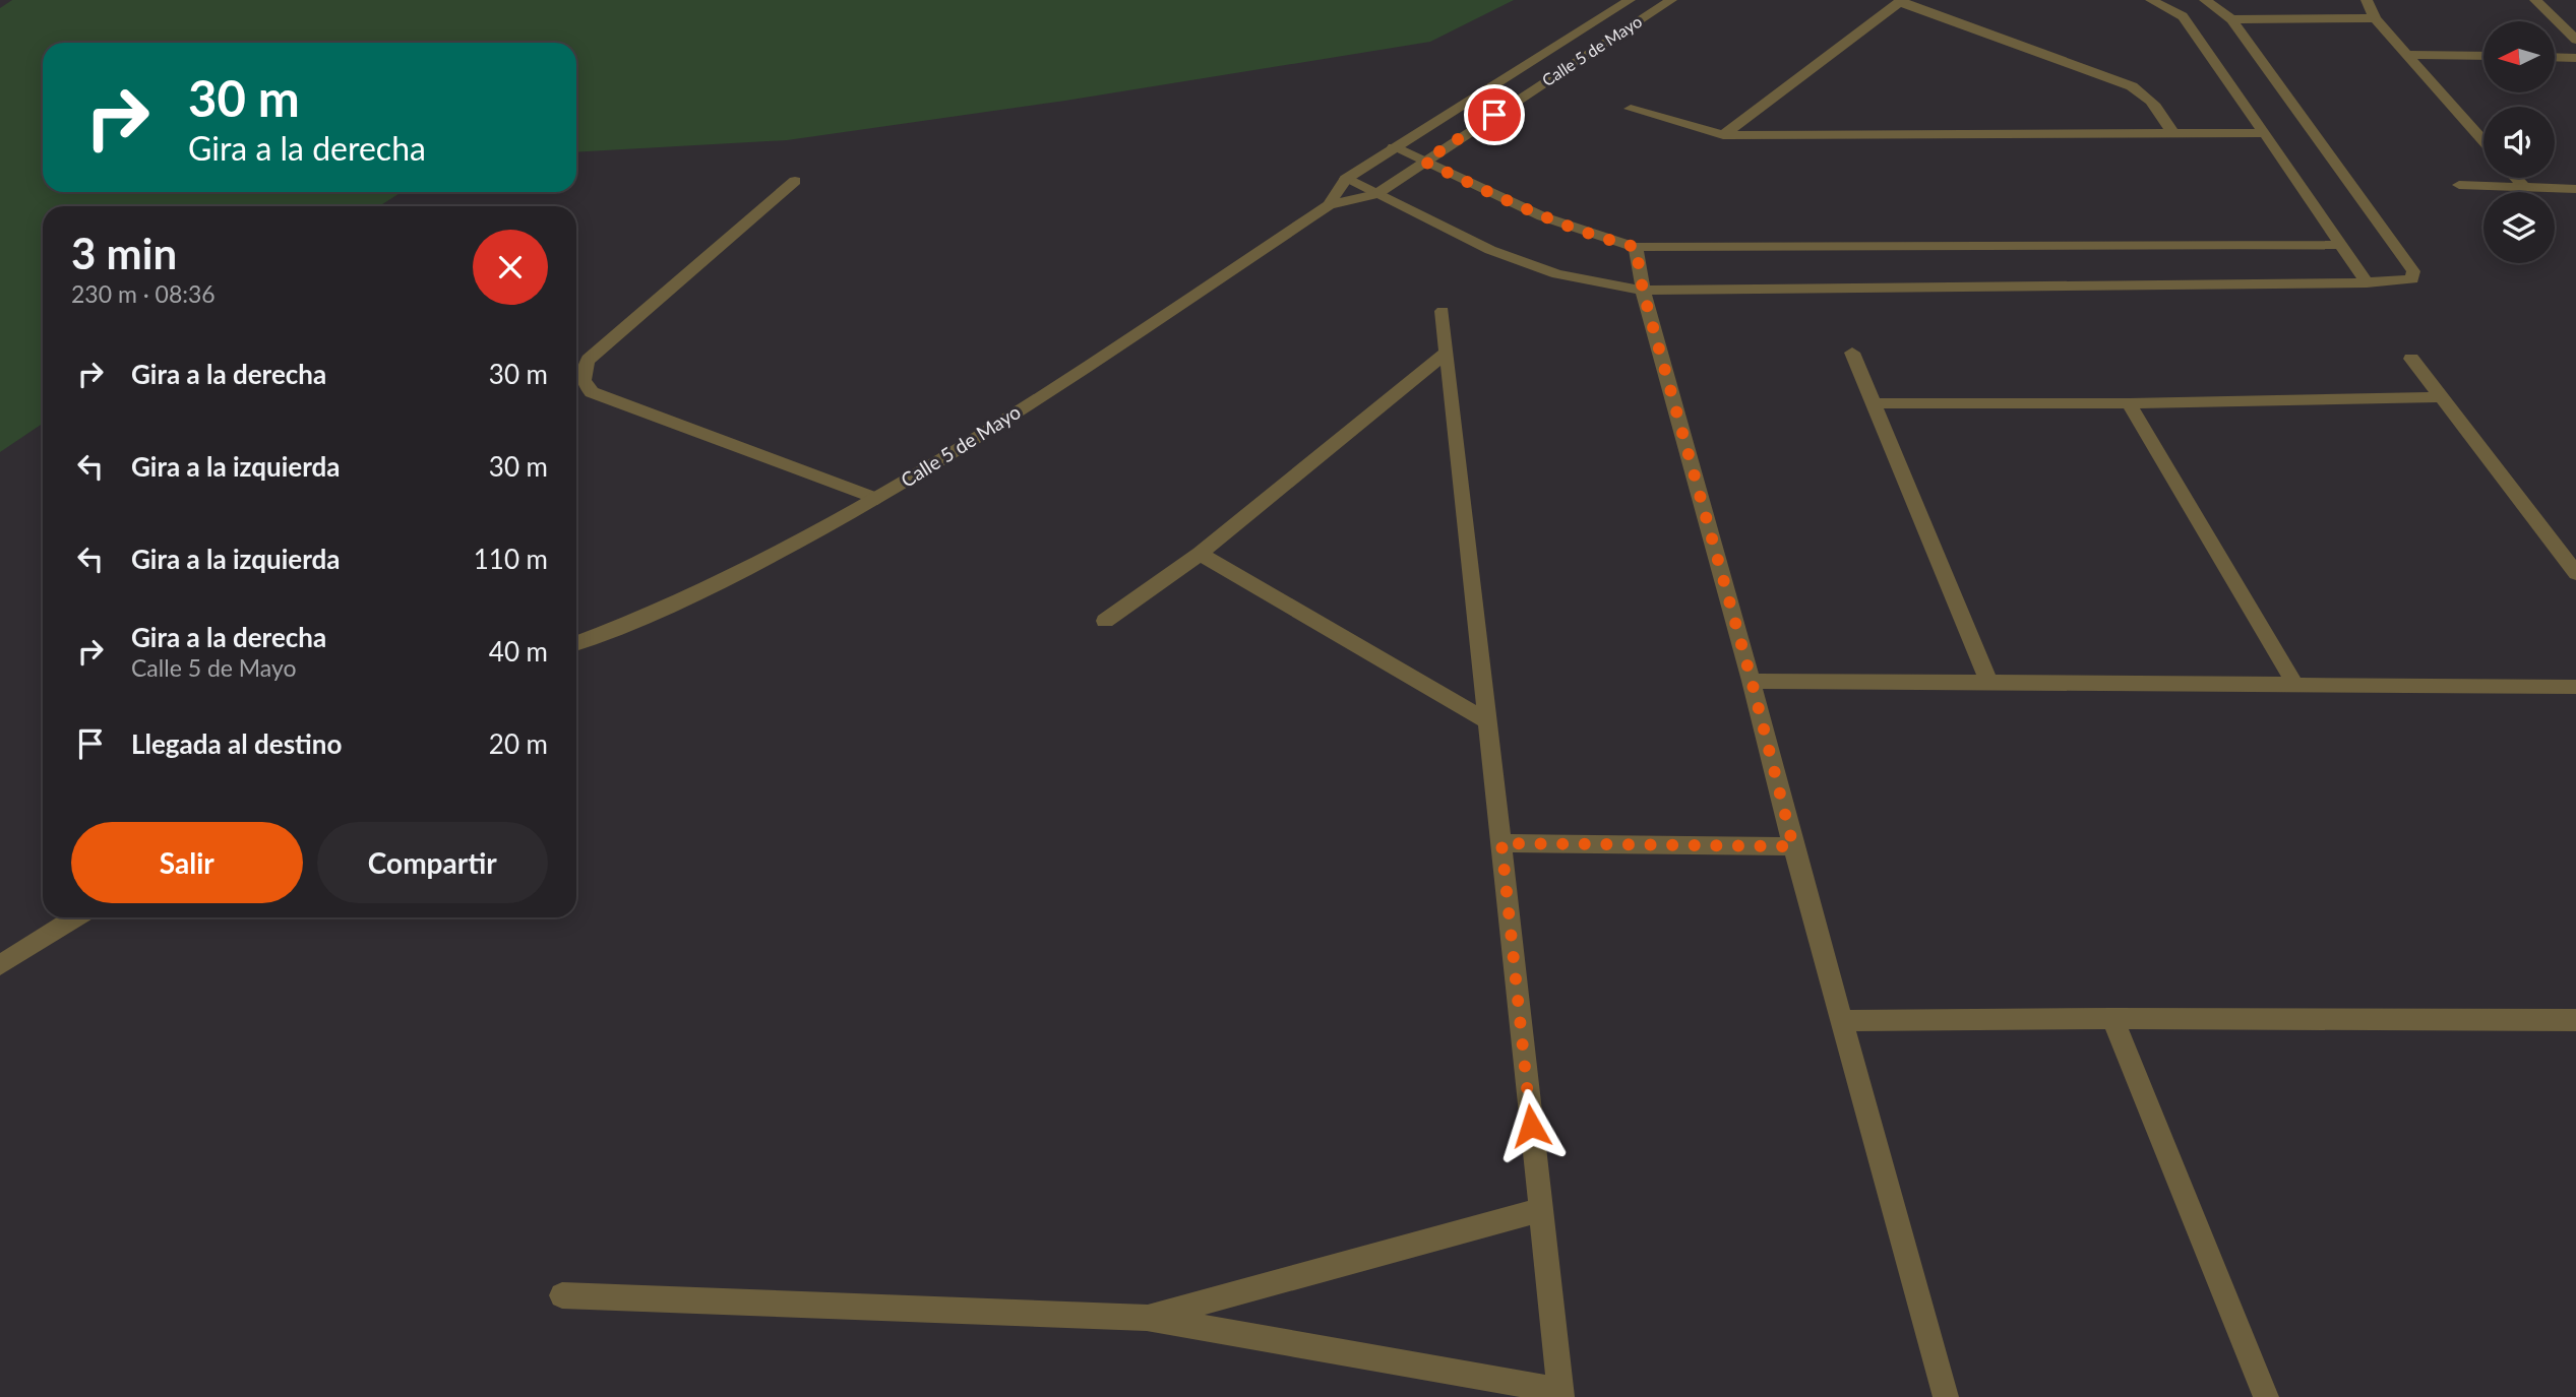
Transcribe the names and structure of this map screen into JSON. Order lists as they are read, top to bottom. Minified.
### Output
{"streets":{"street":["Calle 5 de Mayo"]},"north":"left","page":{"turn":["30 m","Gira a la derecha"],"heading":["3 min","230 m · 08:36"],"list":[{"name":"Gira a la derecha","value":"30 m"},{"name":"Gira a la izquierda","value":"30 m"},{"name":"Gira a la izquierda","value":"110 m"},{"name":"Gira a la derecha","note":"Calle 5 de Mayo","value":"40 m"},{"name":"Llegada al destino","value":"20 m"}],"buttons":["Salir","Compartir"]}}
